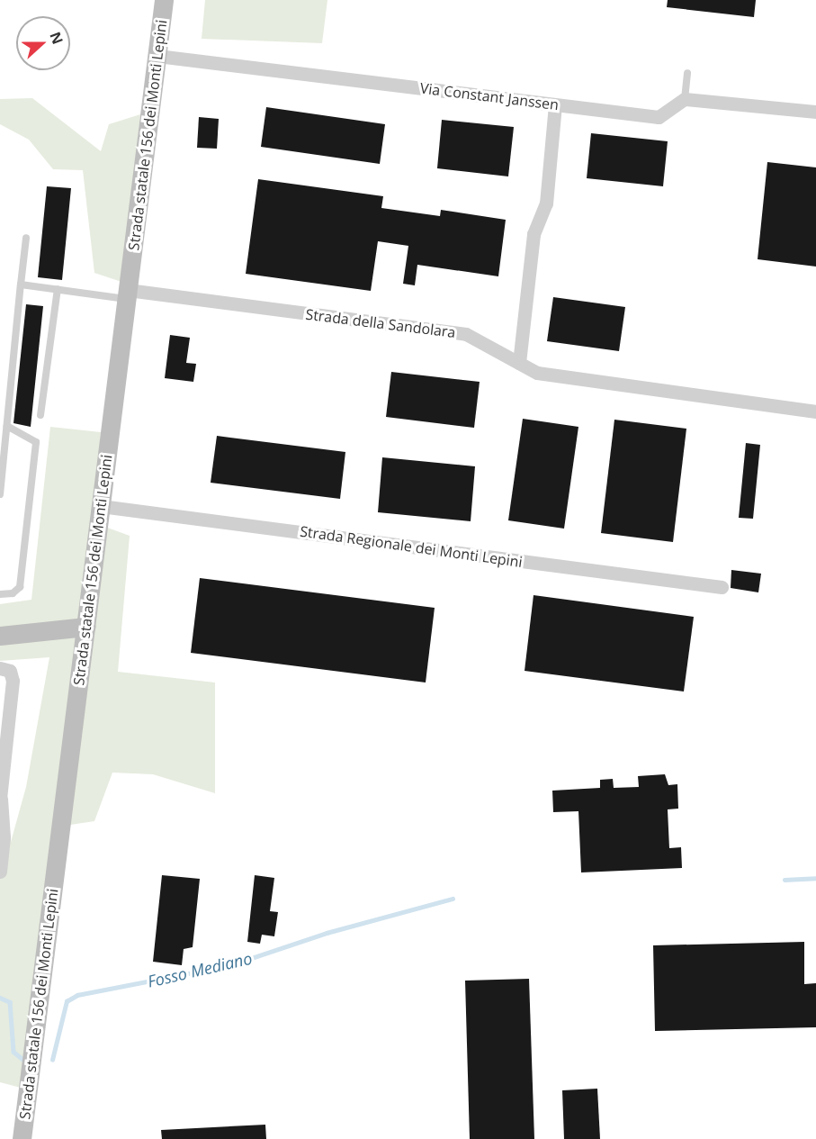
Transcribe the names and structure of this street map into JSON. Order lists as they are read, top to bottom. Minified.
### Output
{"streets":{"main road":["Strada statale 156 dei Monti Lepini"],"street":["Via Constant Janssen","Strada della Sandolara","Strada Regionale dei Monti Lepini"]},"crossings":[["Via Constant Janssen","Strada statale 156 dei Monti Lepini"],["Strada statale 156 dei Monti Lepini","Strada della Sandolara"],["Strada statale 156 dei Monti Lepini","Strada Regionale dei Monti Lepini"]],"water":["Fosso Mediano"],"north":"right"}
